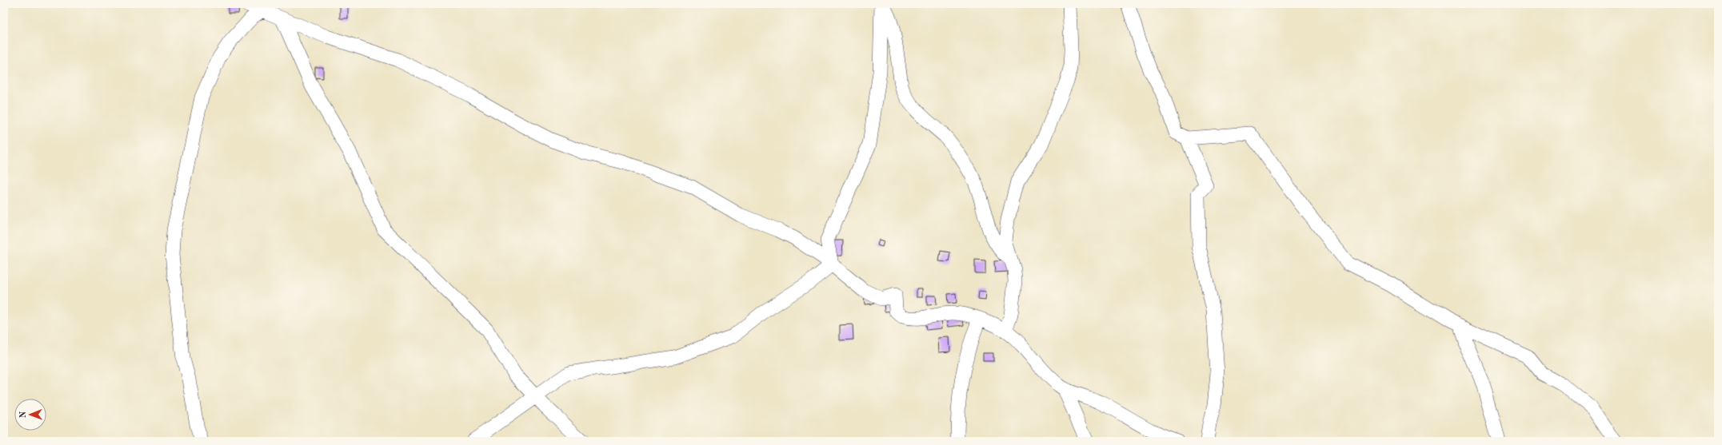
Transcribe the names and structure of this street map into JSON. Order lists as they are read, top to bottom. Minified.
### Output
{"north":"left"}
